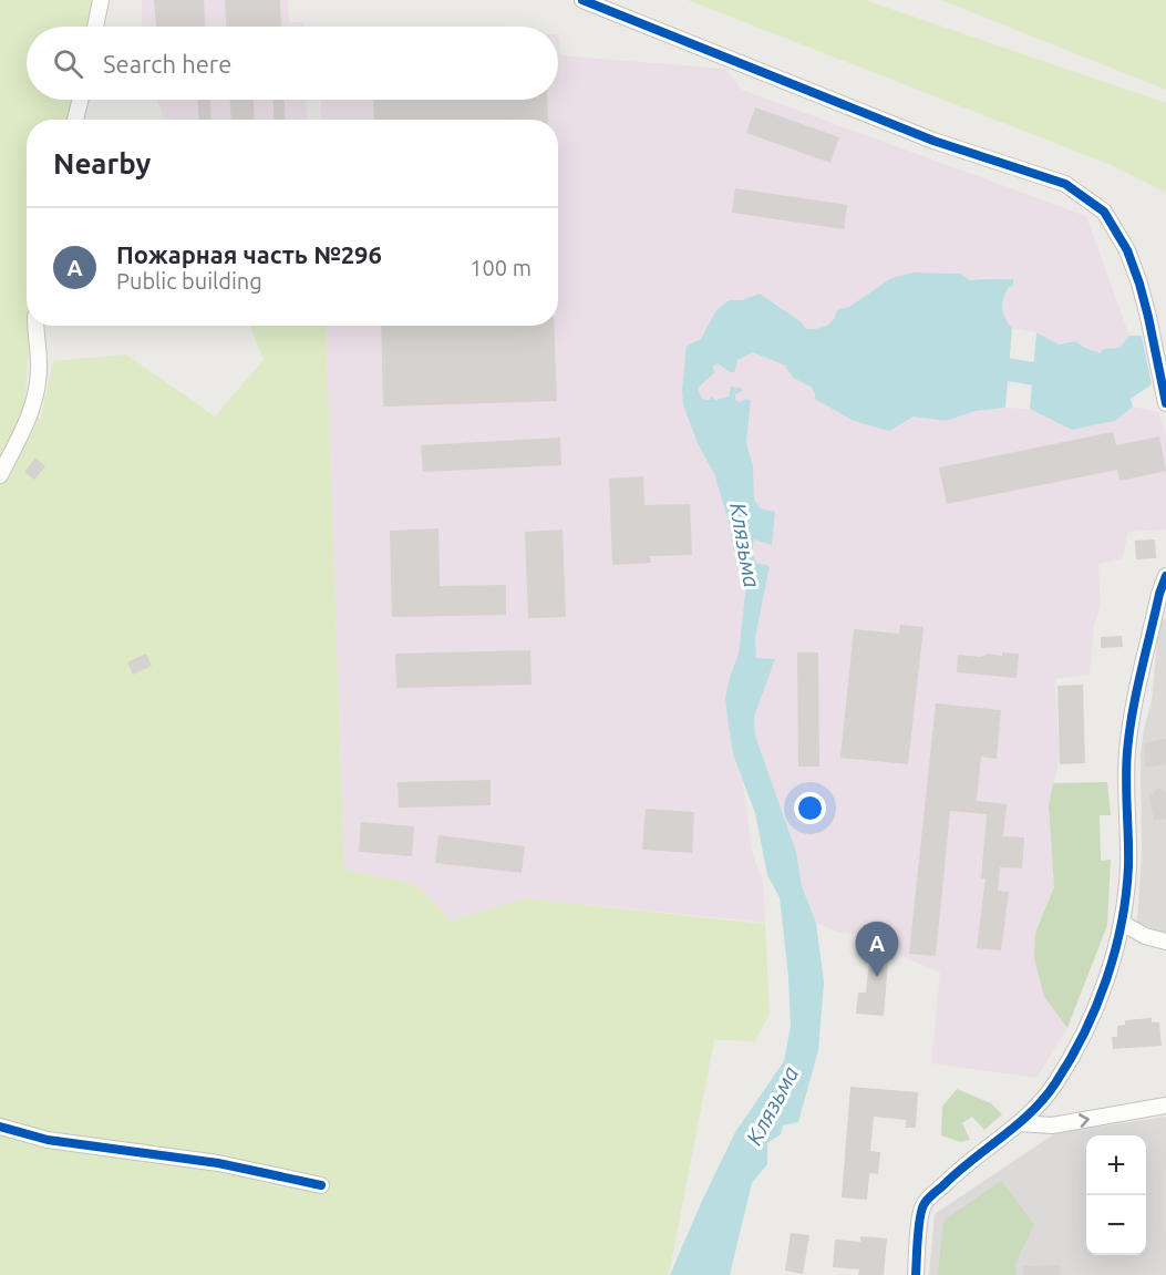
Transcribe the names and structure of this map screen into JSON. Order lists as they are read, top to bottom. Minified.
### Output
{"water":["Клязьма"],"page":{"search":"Search here","heading":"Nearby","list":[{"mark":"A","name":"Пожарная часть №296","note":"Public building","value":"100 m"}],"pins":"A","map_buttons":["+","−"]}}
